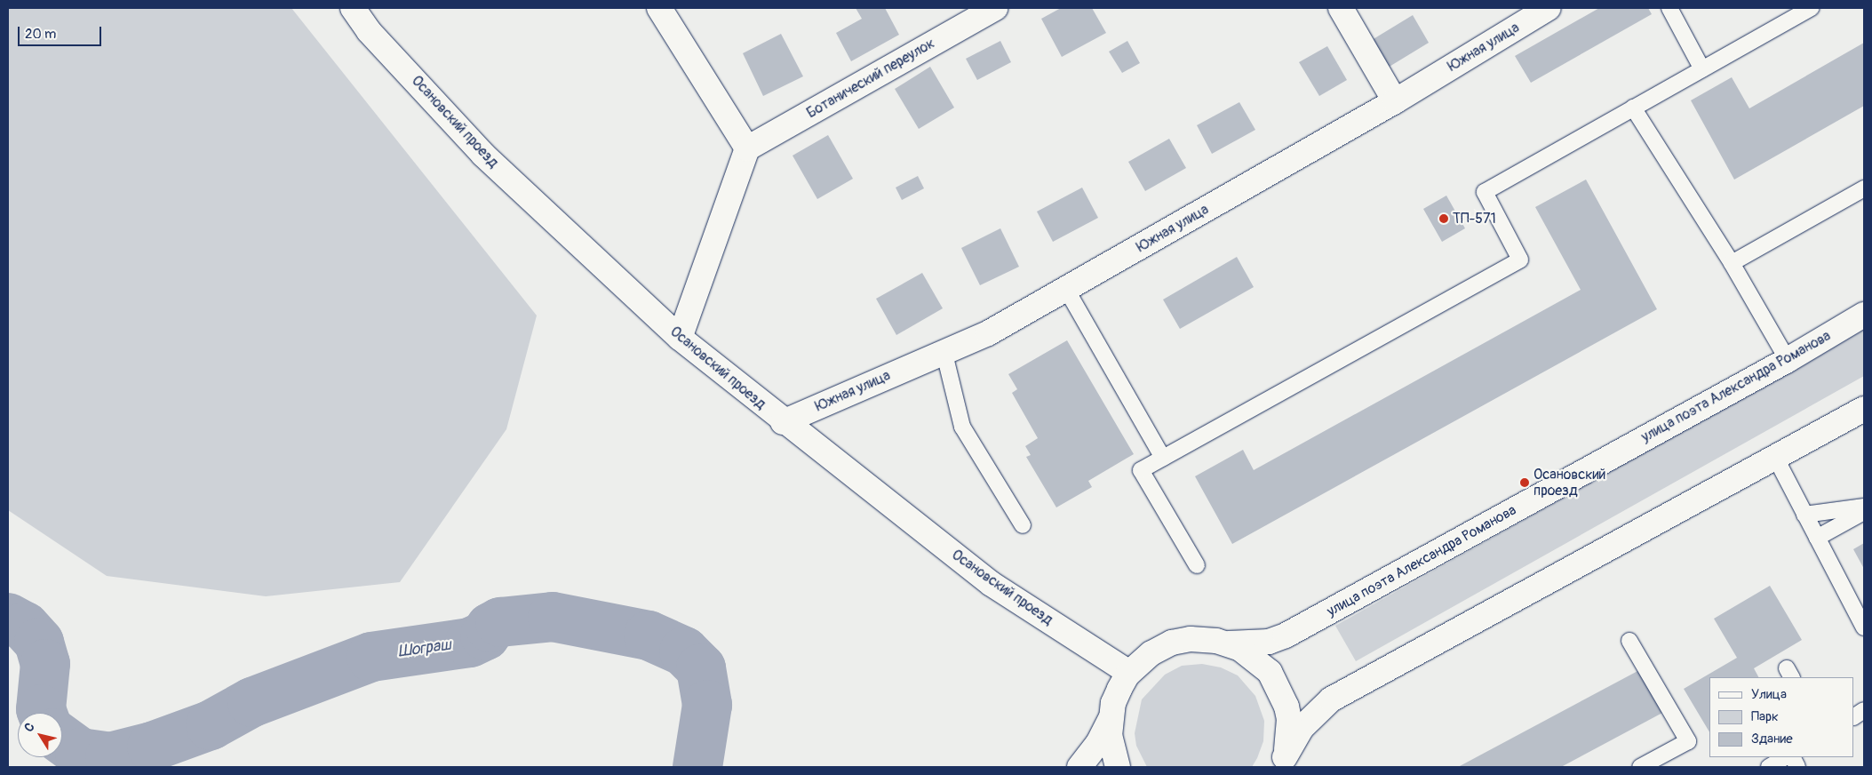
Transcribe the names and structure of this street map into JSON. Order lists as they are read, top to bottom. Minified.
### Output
{"streets":{"street":["Южная улица","Ботанический переулок","Осановский проезд","улица поэта Александра Романова"]},"crossings":[["Южная улица","Осановский проезд"]],"water":["Шограш"],"places":["ТП-571","Осановский проезд"],"legend":["Улица","Парк","Здание"],"scale_bar":"20 m","north":"top left"}
